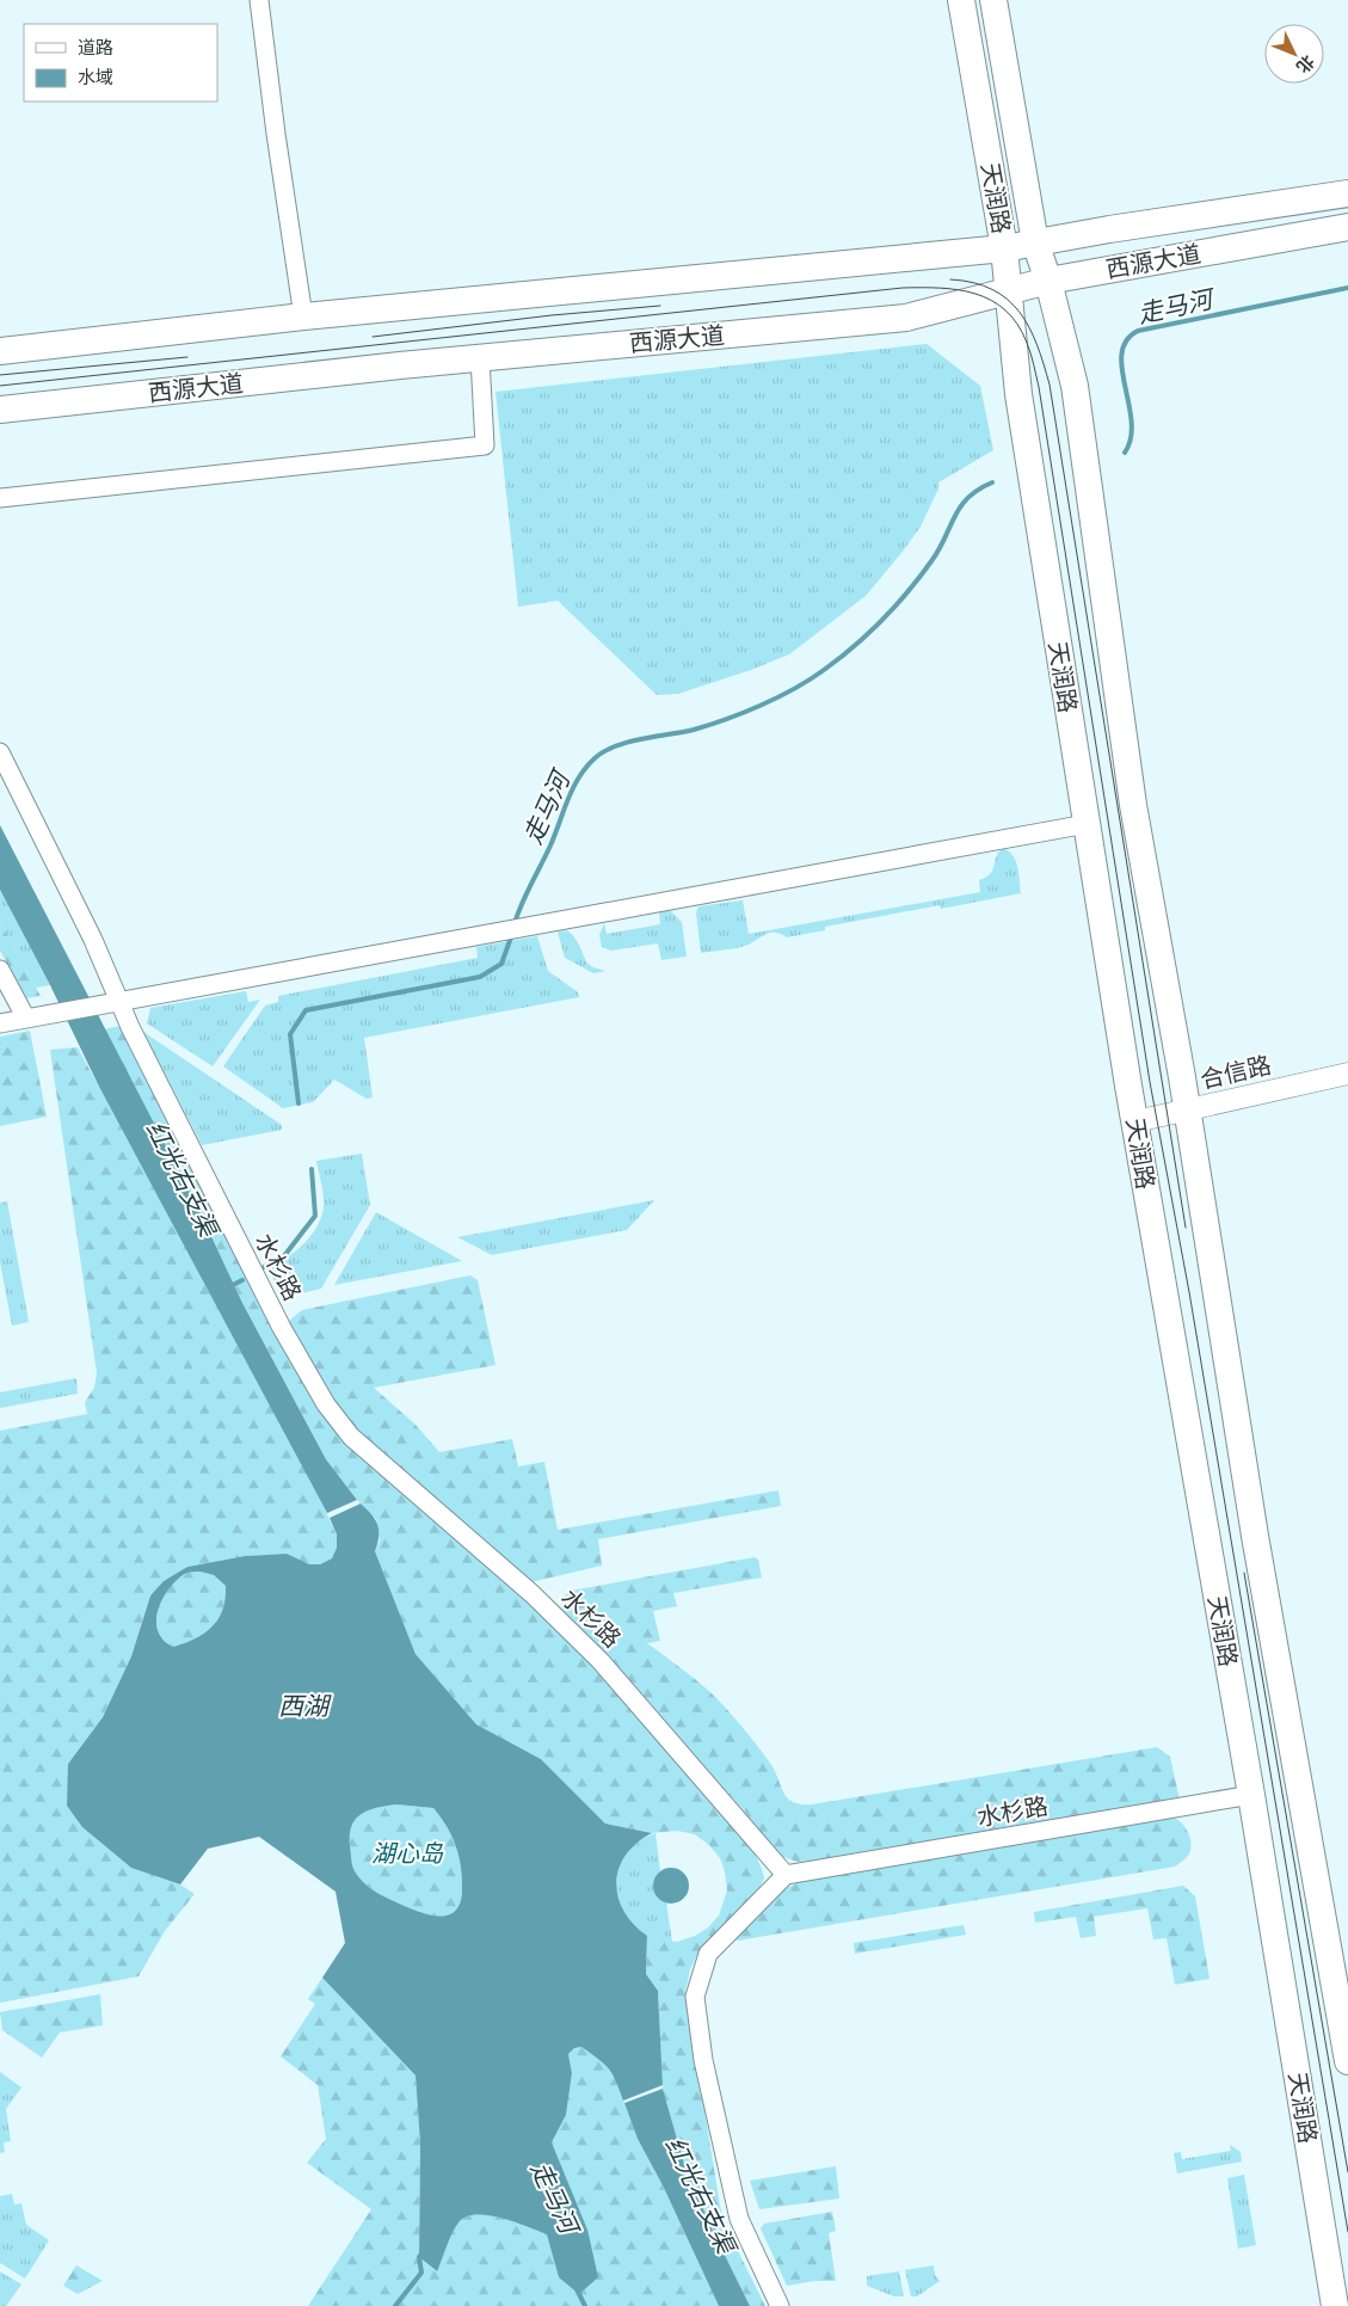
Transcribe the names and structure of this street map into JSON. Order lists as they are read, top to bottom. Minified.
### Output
{"streets":{"main road":["天润路","西源大道"],"street":["合信路","水杉路"]},"crossings":[["天润路","西源大道"],["天润路","合信路"],["天润路","水杉路"]],"water":["走马河","红光右支渠","西湖"],"parks":["湖心岛"],"legend":["道路","水域"],"north":"bottom right"}
